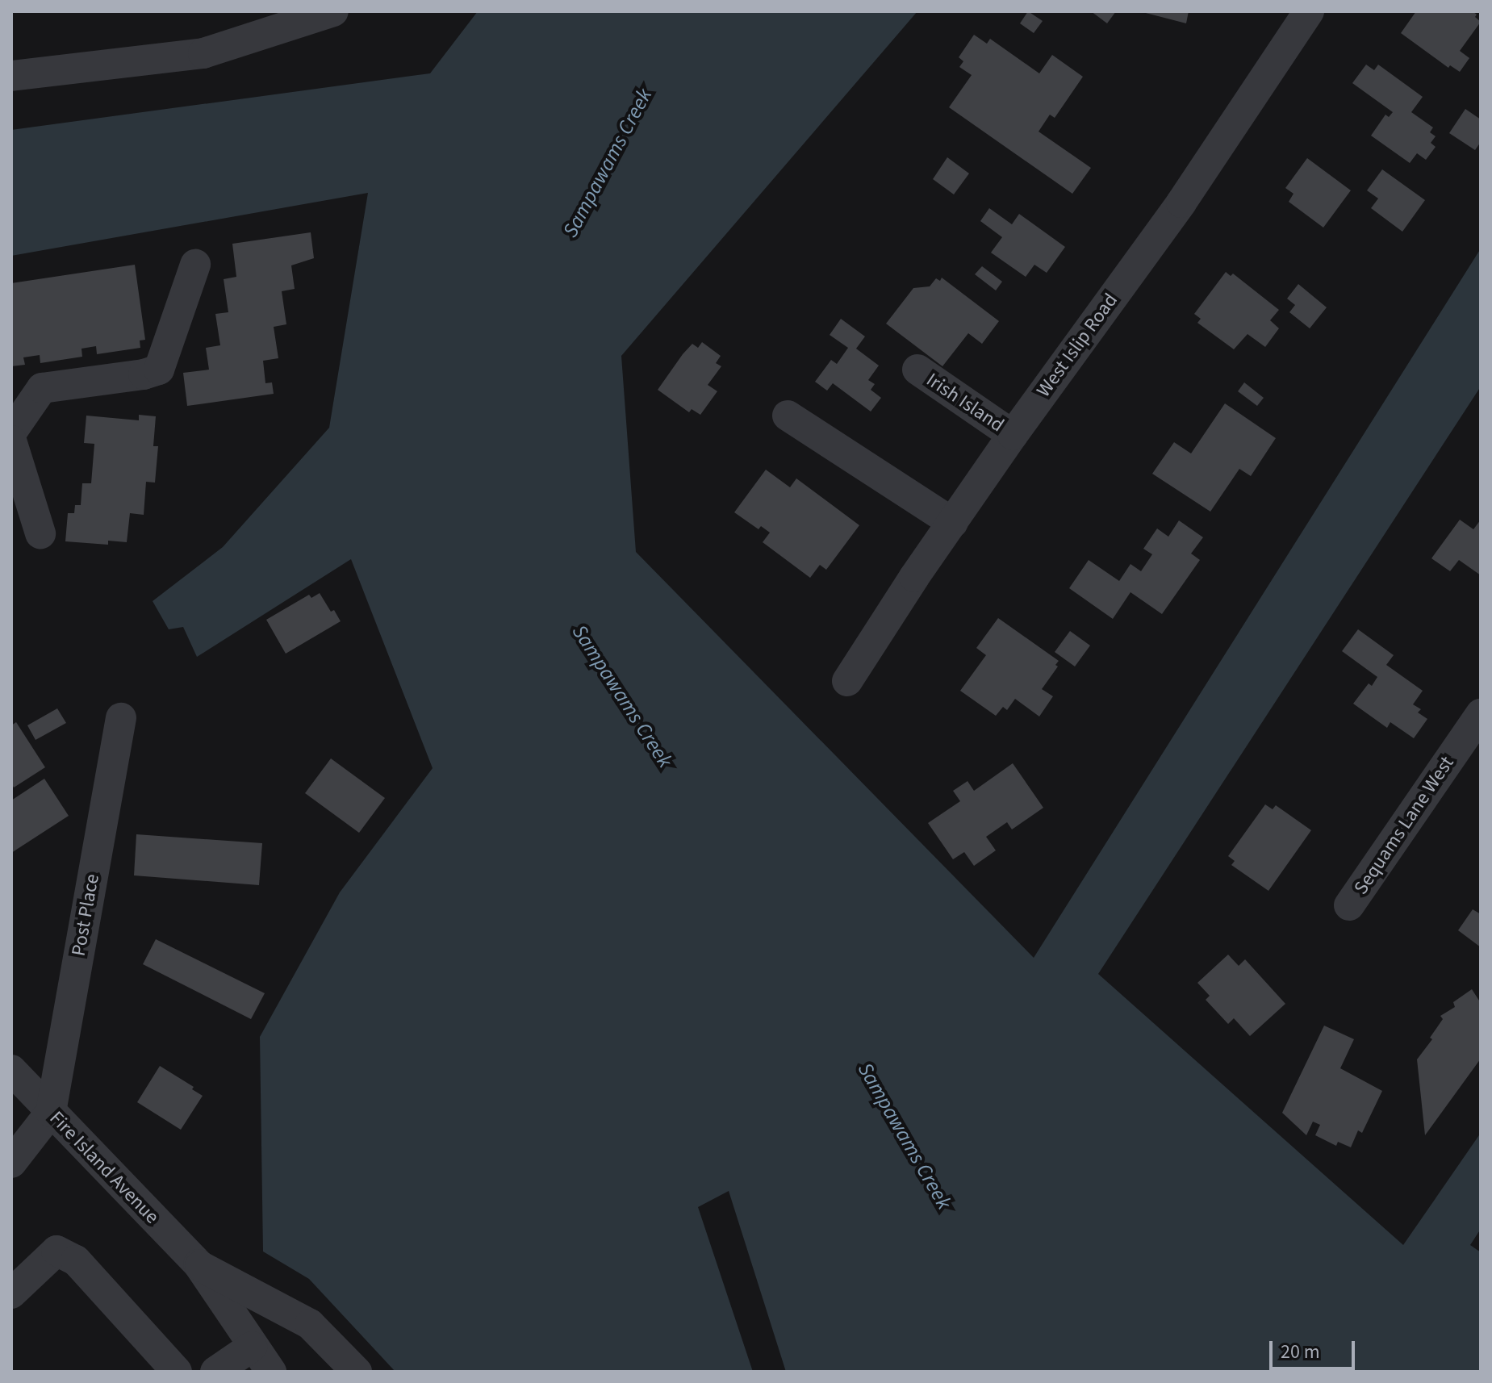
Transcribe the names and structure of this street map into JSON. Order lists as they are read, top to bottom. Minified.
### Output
{"streets":{"street":["West Islip Road","Irish Island","Sequams Lane West","Post Place","Fire Island Avenue"]},"crossings":[["West Islip Road","Irish Island"],["Post Place","Fire Island Avenue"]],"water":["Sampawams Creek"],"scale_bar":"20 m"}
